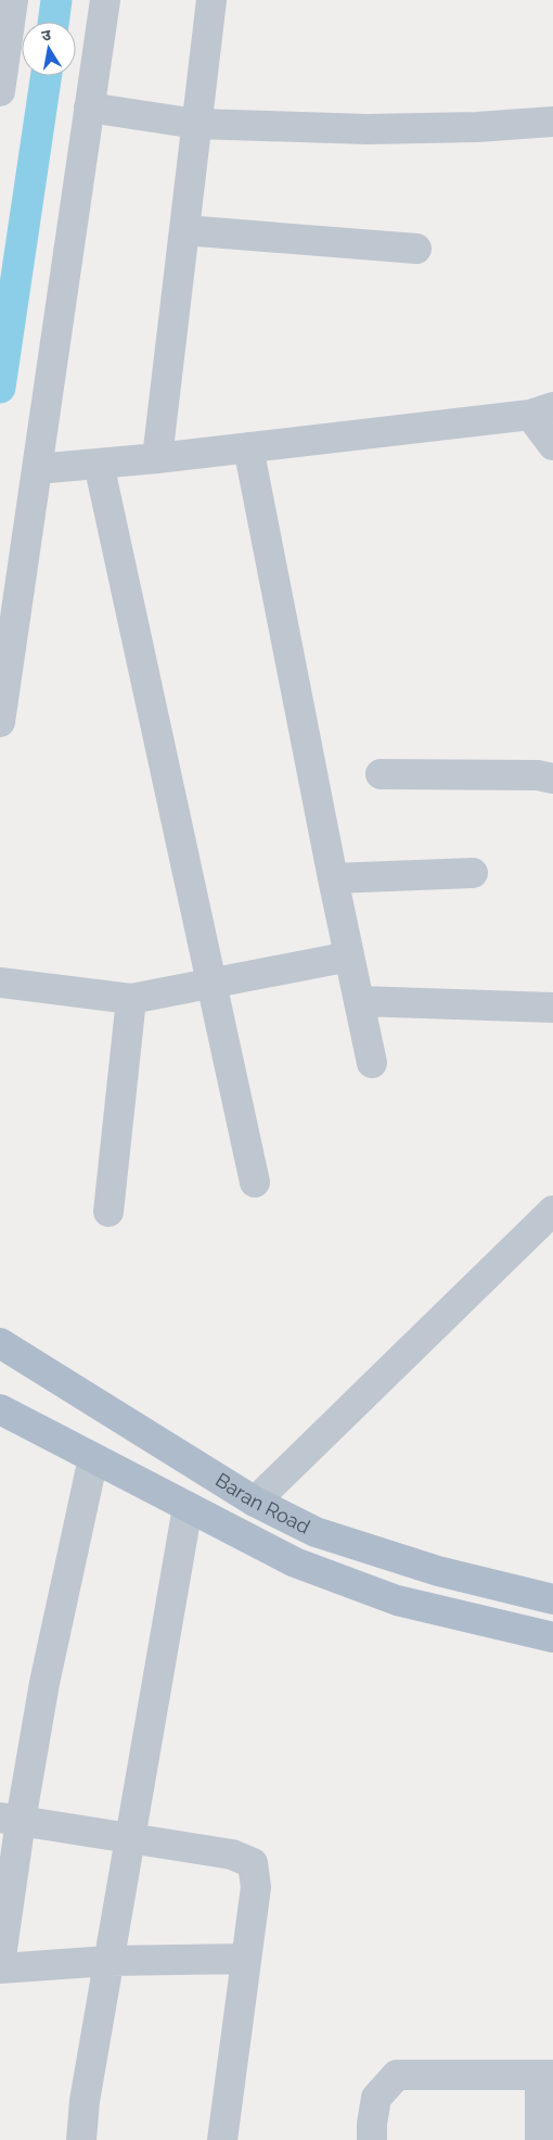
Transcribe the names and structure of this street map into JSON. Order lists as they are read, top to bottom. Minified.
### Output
{"streets":{"main road":["Baran Road"]},"north":"top"}
